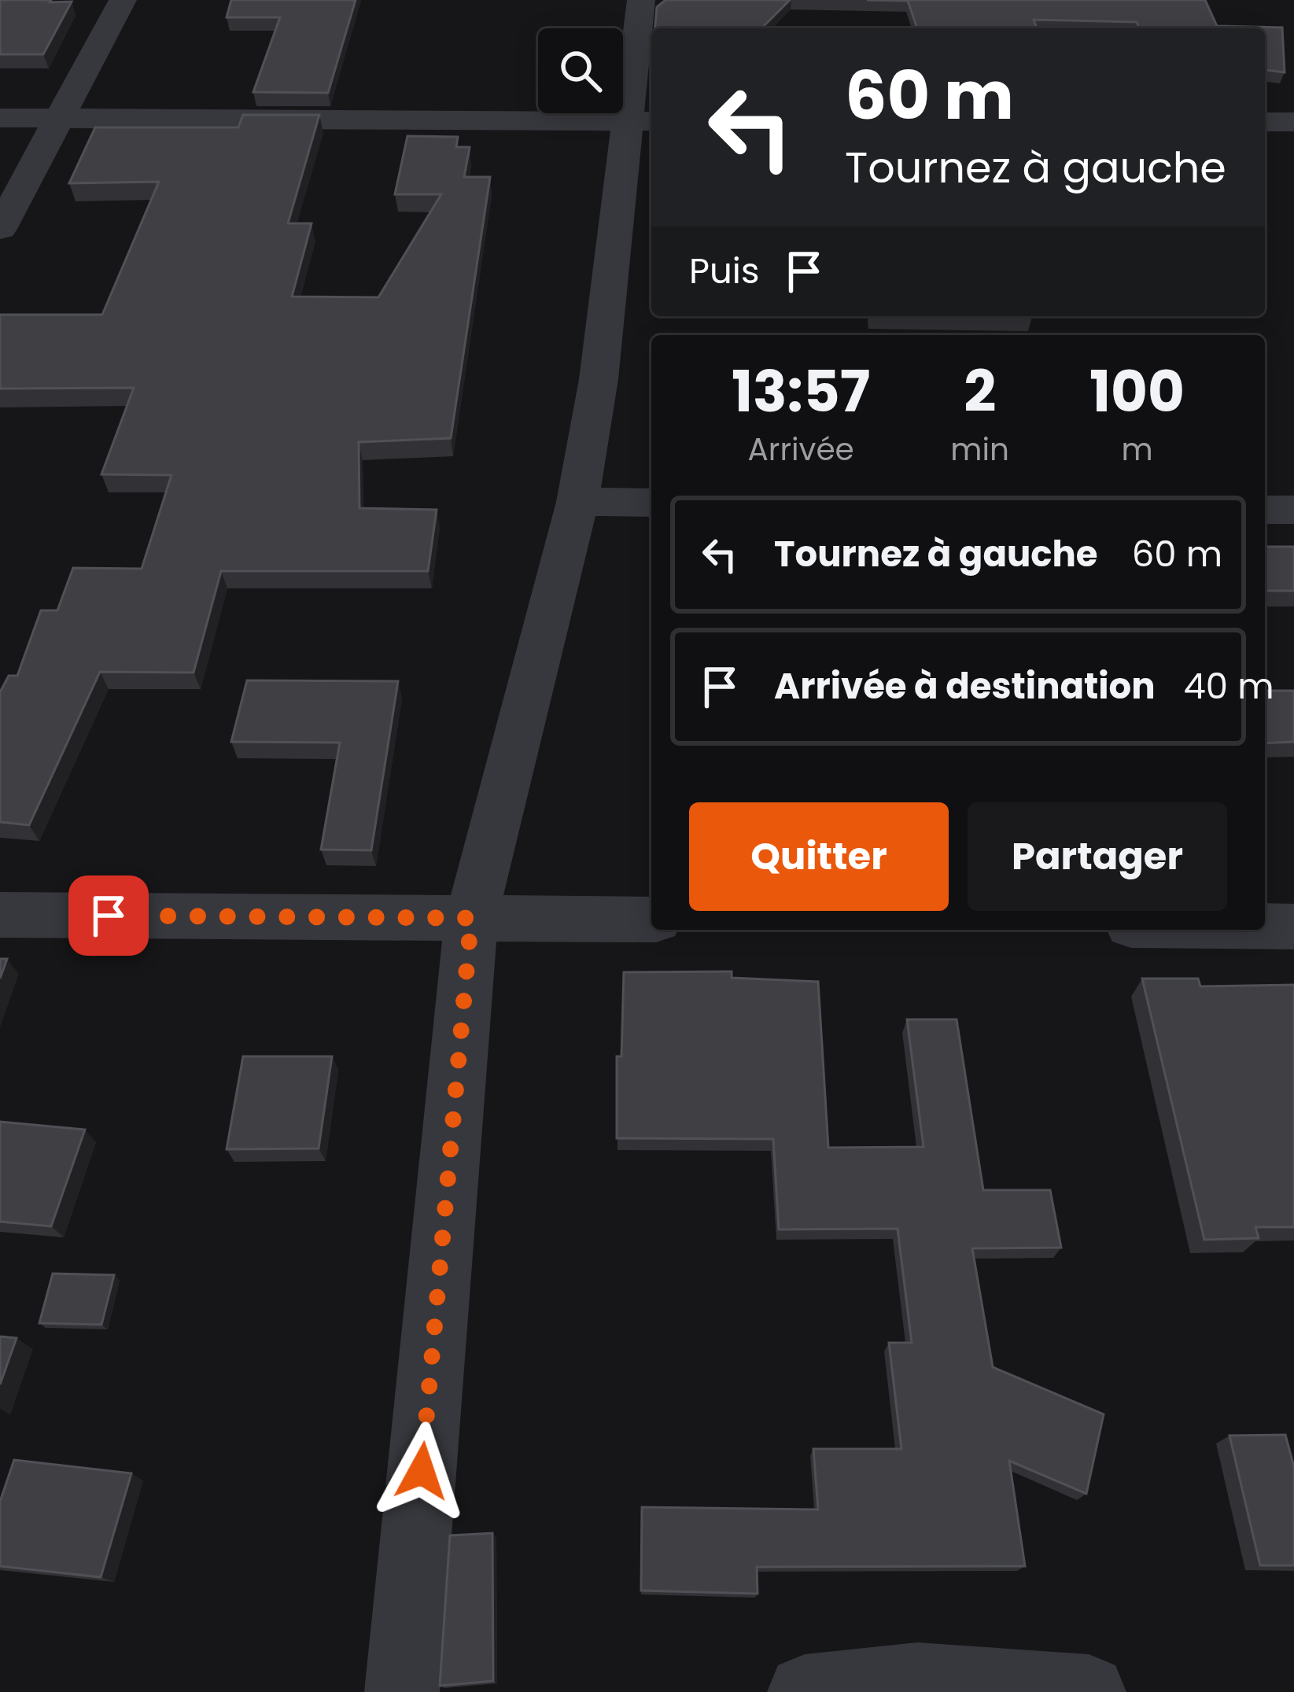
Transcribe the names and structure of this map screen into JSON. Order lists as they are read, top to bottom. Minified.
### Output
{"page":{"turn":["60 m","Tournez à gauche"],"then":"Puis","eta":["13:57","Arrivée","2","min","100","m"],"list":[{"name":"Tournez à gauche","value":"60 m"},{"name":"Arrivée à destination","value":"40 m"}],"buttons":["Quitter","Partager"]}}
